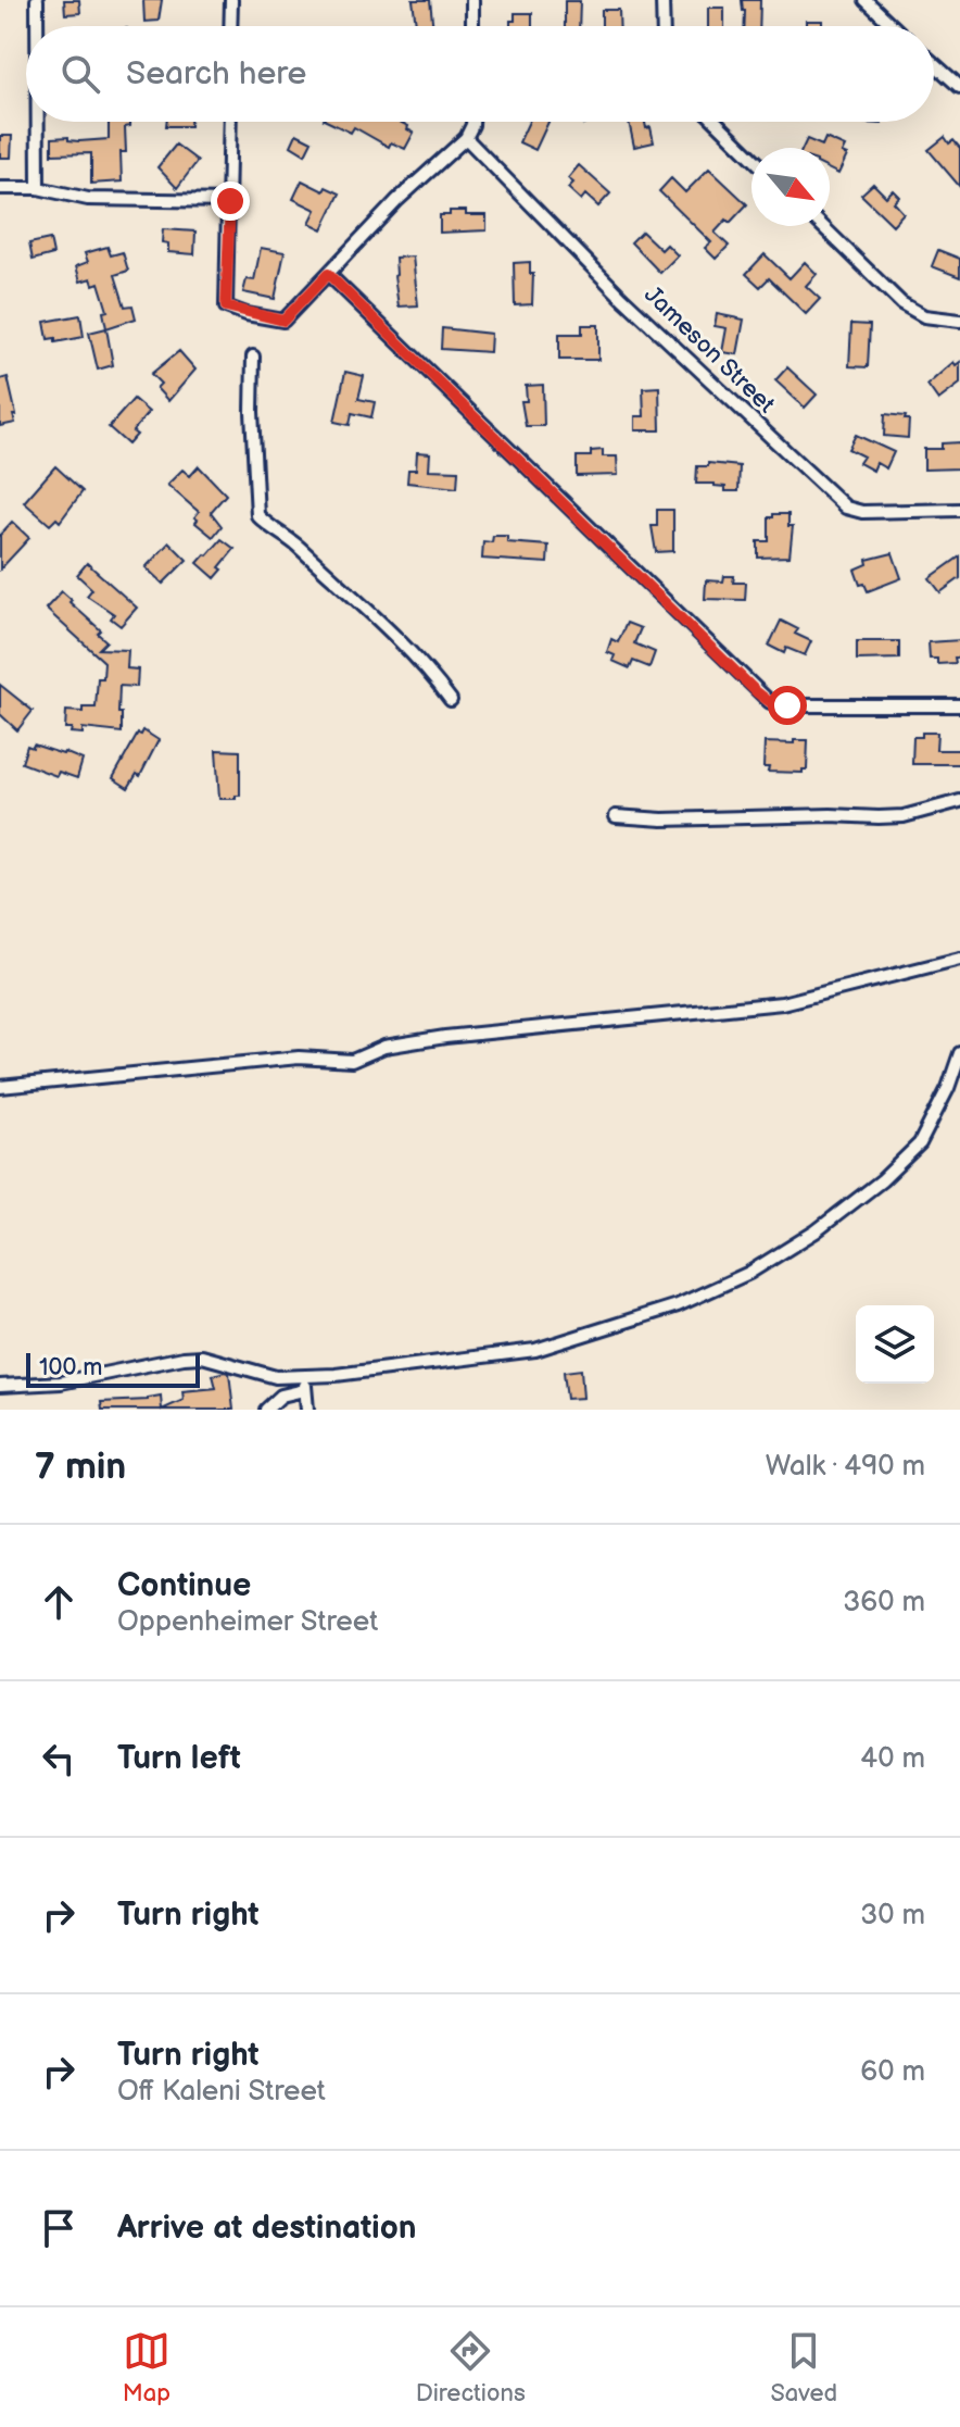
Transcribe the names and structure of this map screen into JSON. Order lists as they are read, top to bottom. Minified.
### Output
{"streets":{"street":["Jameson Street"]},"scale_bar":"100 m","north":"bottom right","page":{"search":"Search here","scale":"100 m","heading":["7 min","Walk · 490 m"],"list":[["Continue","Oppenheimer Street","360 m"],["Turn left","40 m"],["Turn right","30 m"],["Turn right","Off Kaleni Street","60 m"],"Arrive at destination"],"nav":["Map","Directions","Saved"]}}
